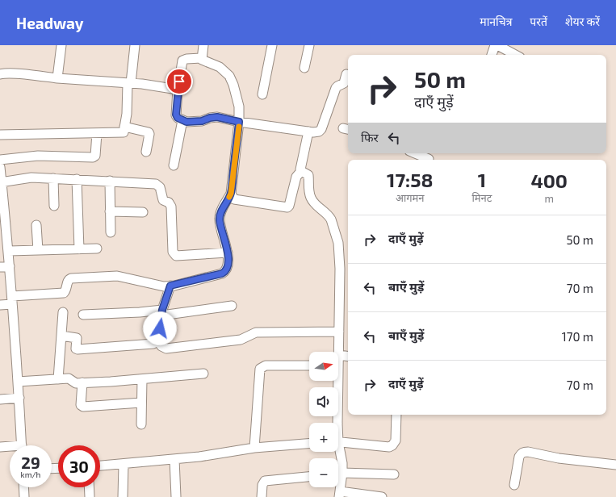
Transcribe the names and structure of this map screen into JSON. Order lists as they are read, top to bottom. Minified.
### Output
{"north":"right","page":{"header":"Headway","nav":["मानचित्र","परतें","शेयर करें"],"turn":["50 m","दाएँ मुड़ें"],"then":"फिर","eta":["17:58","आगमन","1","मिनट","400","m"],"list":[{"name":"दाएँ मुड़ें","value":"50 m"},{"name":"बाएँ मुड़ें","value":"70 m"},{"name":"बाएँ मुड़ें","value":"170 m"},{"name":"दाएँ मुड़ें","value":"70 m"}],"map_buttons":["+","−"],"speed":"29 km/h","limit":"30"}}
